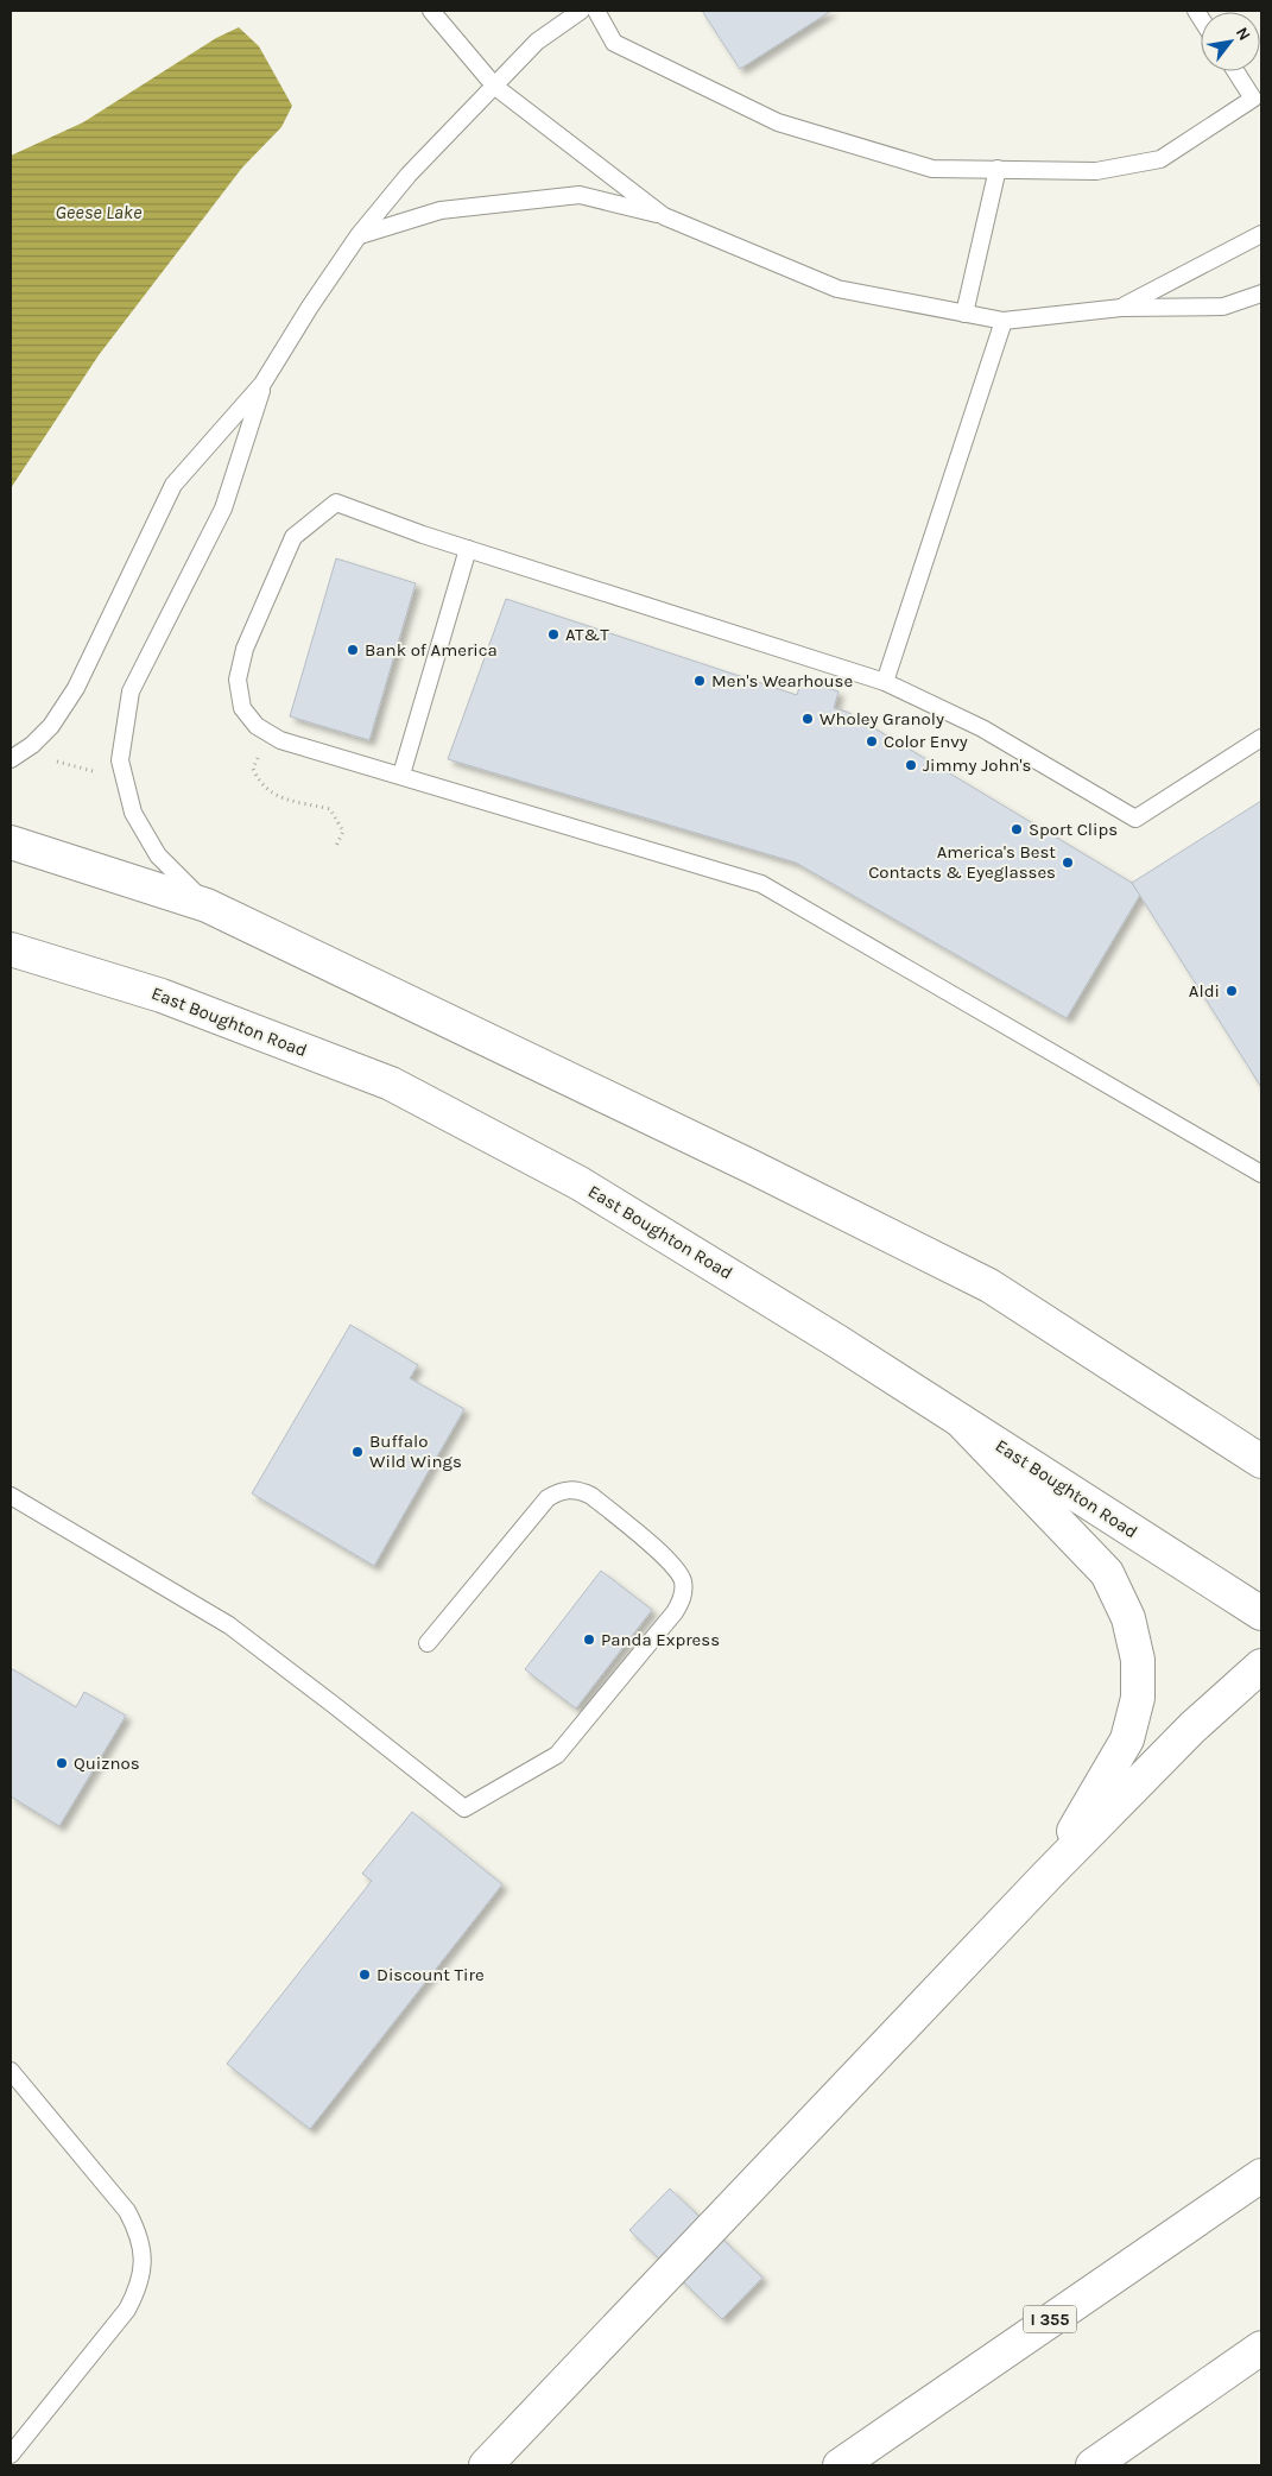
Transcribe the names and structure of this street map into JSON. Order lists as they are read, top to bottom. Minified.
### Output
{"streets":{"main road":["East Boughton Road","I 355"]},"water":["Geese Lake"],"places":["AT&T","Bank of America","Men's Wearhouse","Wholey Granoly","Color Envy","Jimmy John's","Sport Clips","America's Best Contacts & Eyeglasses","Aldi","Buffalo Wild Wings","Panda Express","Quiznos","Discount Tire"],"north":"top right"}
